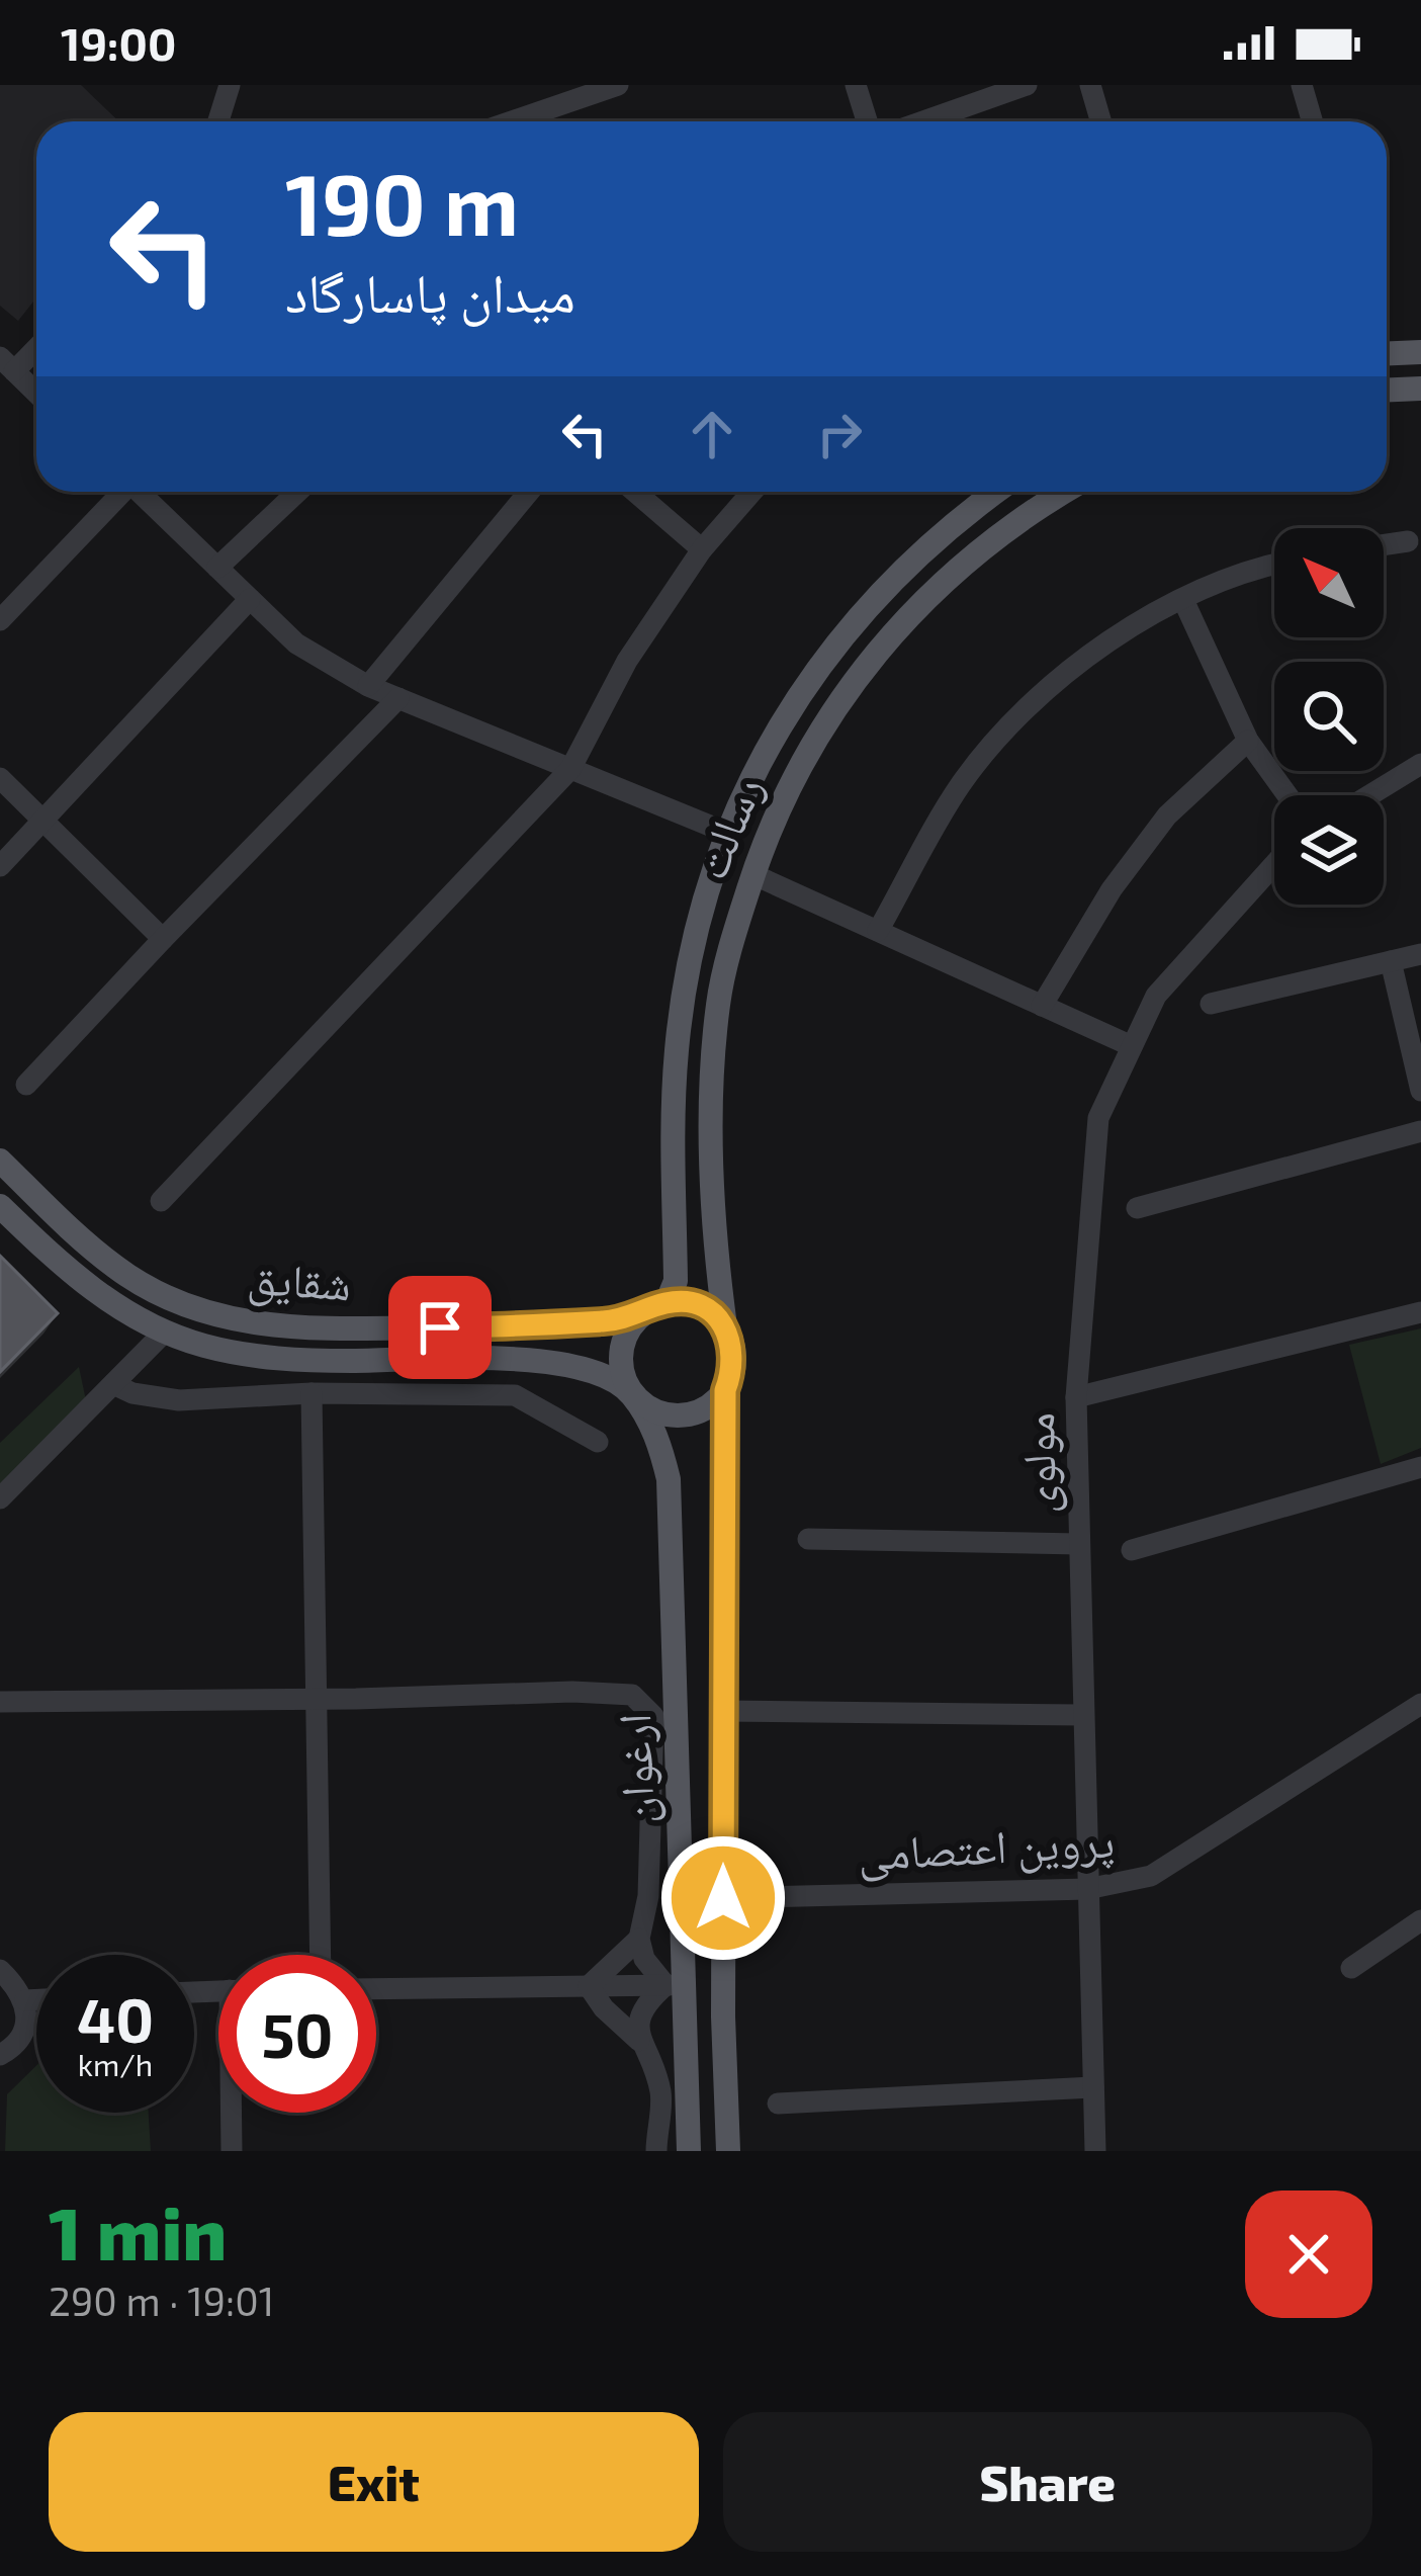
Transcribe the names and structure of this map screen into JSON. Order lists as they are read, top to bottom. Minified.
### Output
{"streets":{"main road":["رسالت","شقایق","ارغوان"],"street":["مولوی","پروین اعتصامی"]},"crossings":[["رسالت","شقایق"],["رسالت","ارغوان"],["شقایق","ارغوان"],["مولوی","پروین اعتصامی"],["ارغوان","پروین اعتصامی"]],"north":"top left","page":{"status":"19:00","turn":["190 m","میدان پاسارگاد"],"speed":"40 km/h","limit":"50","heading":["1 min","290 m · 19:01"],"buttons":["Exit","Share"]}}
